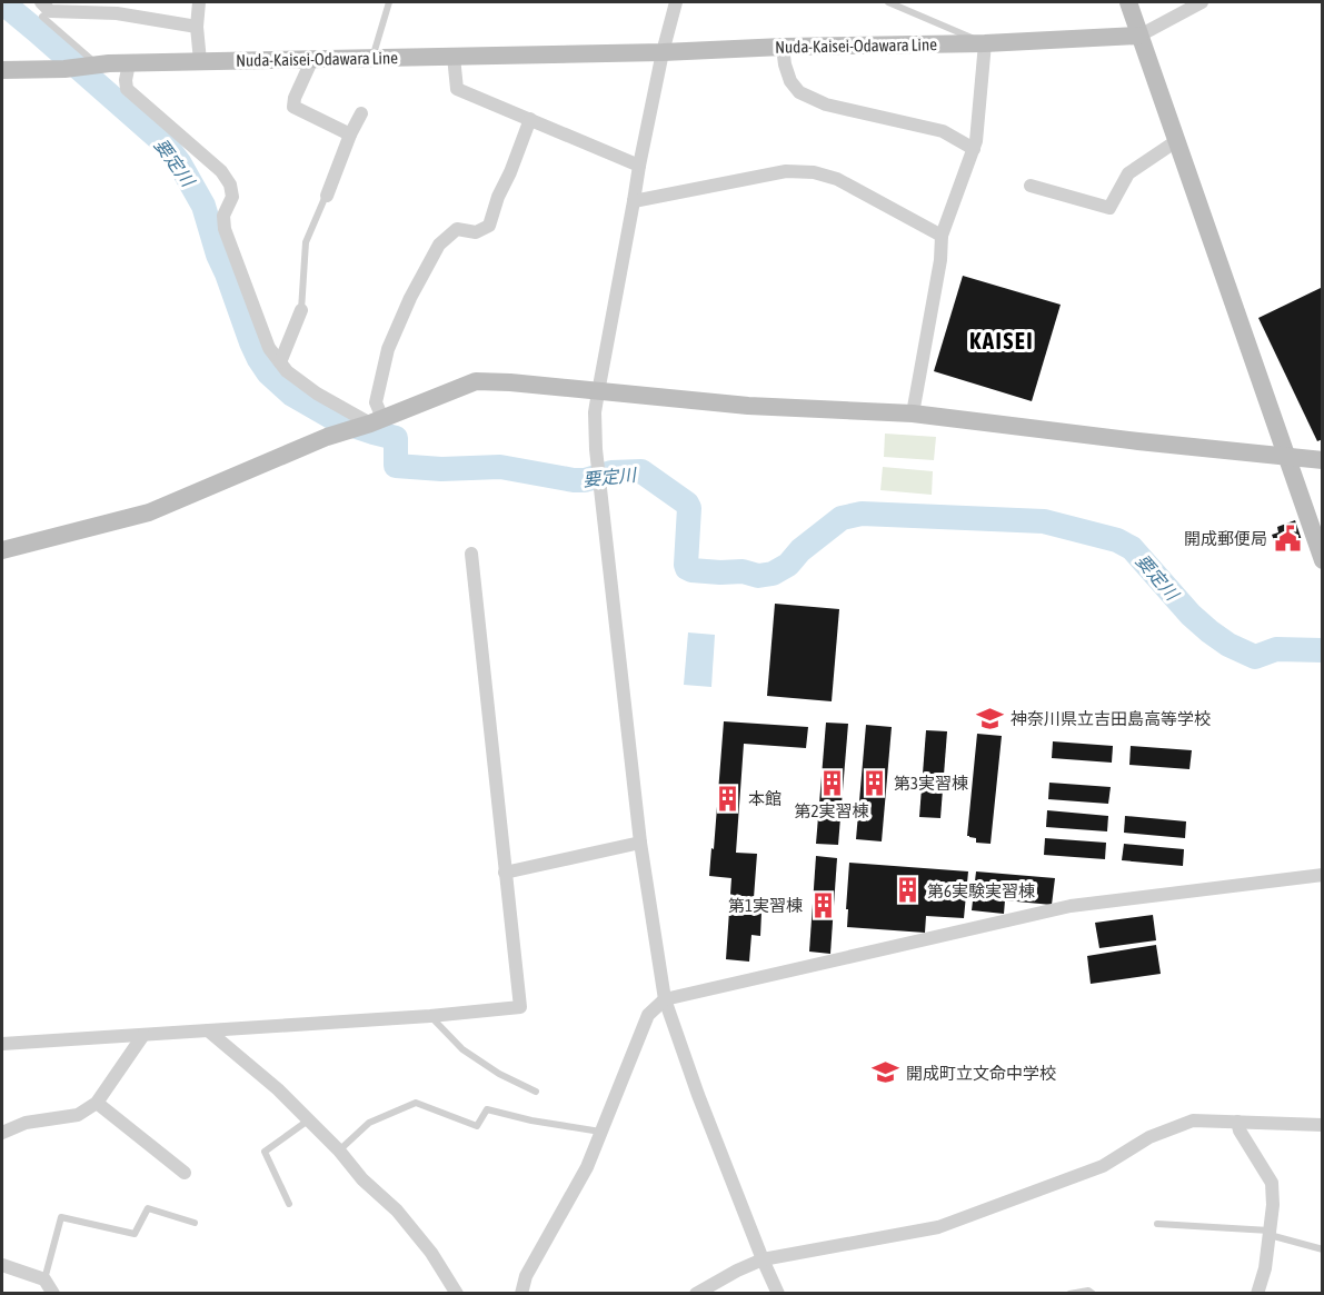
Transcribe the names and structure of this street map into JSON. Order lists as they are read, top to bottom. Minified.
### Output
{"streets":{"main road":["Nuda-Kaisei-Odawara Line"]},"districts":["KAISEI"],"water":["要定川"],"places":{"public building":["開成郵便局"],"school or university":["神奈川県立吉田島高等学校","開成町立文命中学校"],"building":["第3実習棟","第2実習棟","本館","第6実験実習棟","第1実習棟"]}}
